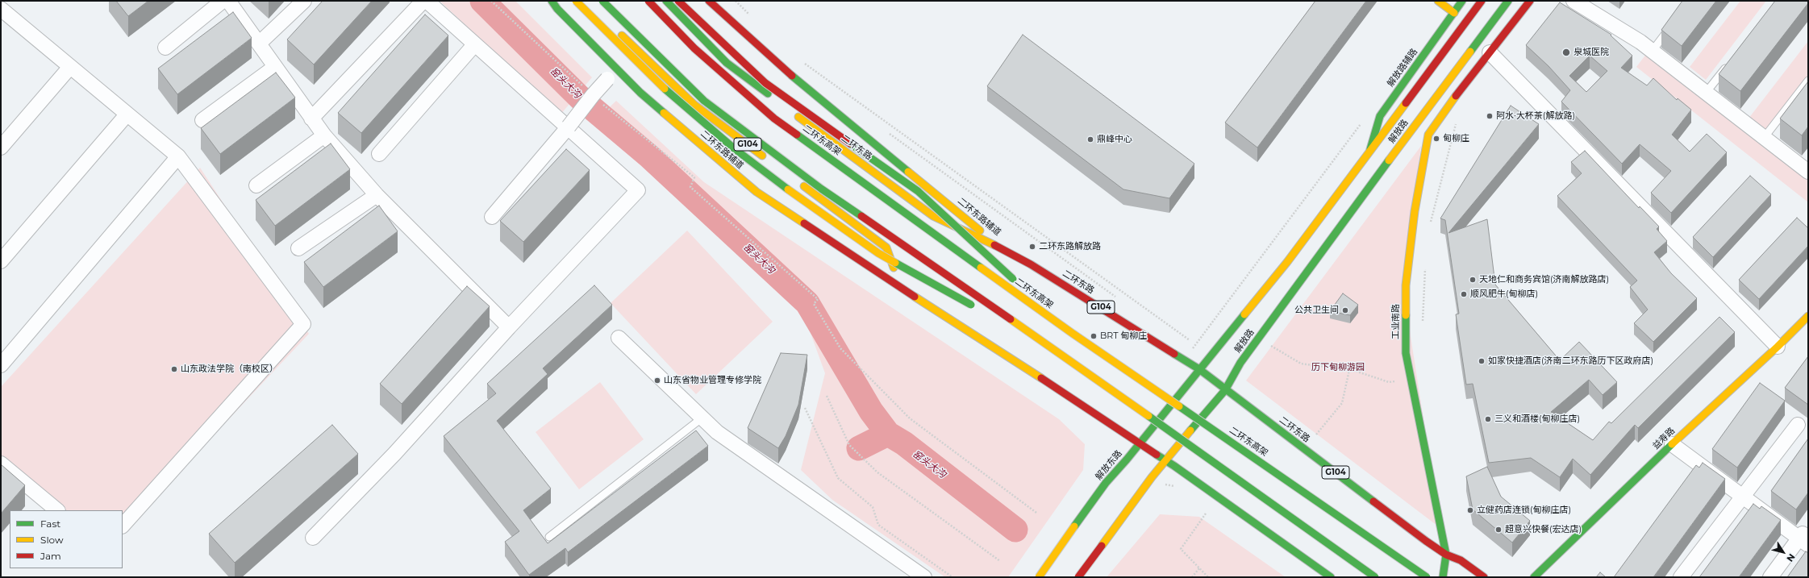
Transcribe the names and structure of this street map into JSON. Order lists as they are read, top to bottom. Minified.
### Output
{"streets":{"main road":["解放路辅路","解放路","二环东高架","G104","二环东路","二环东路辅道","工业南路","益寿路","解放东路"]},"crossings":[["解放路辅路","解放路"],["解放路","二环东路"],["解放路","解放东路"],["二环东路","二环东路辅道"],["二环东路","工业南路"],["二环东路","解放东路"]],"water":["窑头大沟"],"parks":["历下甸柳游园"],"places":["泉城医院","阿水·大杯茶(解放路)","甸柳庄","鼎峰中心","二环东路解放路","天地仁和商务宾馆(济南解放路店)","顺风肥牛(甸柳店)","公共卫生间","BRT 甸柳庄","如家快捷酒店(济南二环东路历下区政府店)","山东政法学院（南校区）","山东省物业管理专修学院","三义和酒楼(甸柳庄店)","立健药店连锁(甸柳庄店)","超意兴快餐(宏达店)"],"legend":["Fast","Slow","Jam"],"north":"bottom right"}
